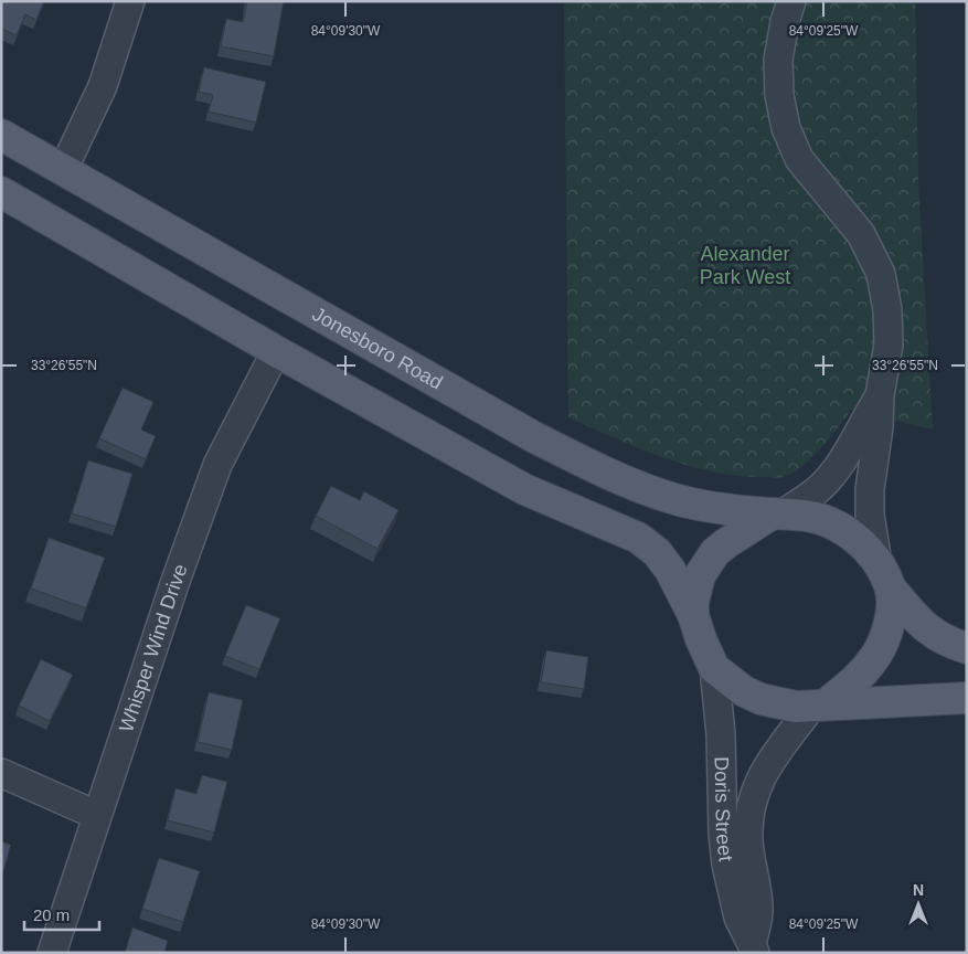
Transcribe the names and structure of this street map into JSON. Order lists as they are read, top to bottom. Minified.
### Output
{"streets":{"main road":["Jonesboro Road"],"street":["Whisper Wind Drive","Doris Street"]},"crossings":[["Jonesboro Road","Doris Street"]],"parks":["Alexander Park West"],"scale_bar":"20 m","north":"top","coordinates":["84°09'30\"W","84°09'25\"W","33°26'55\"N"]}
